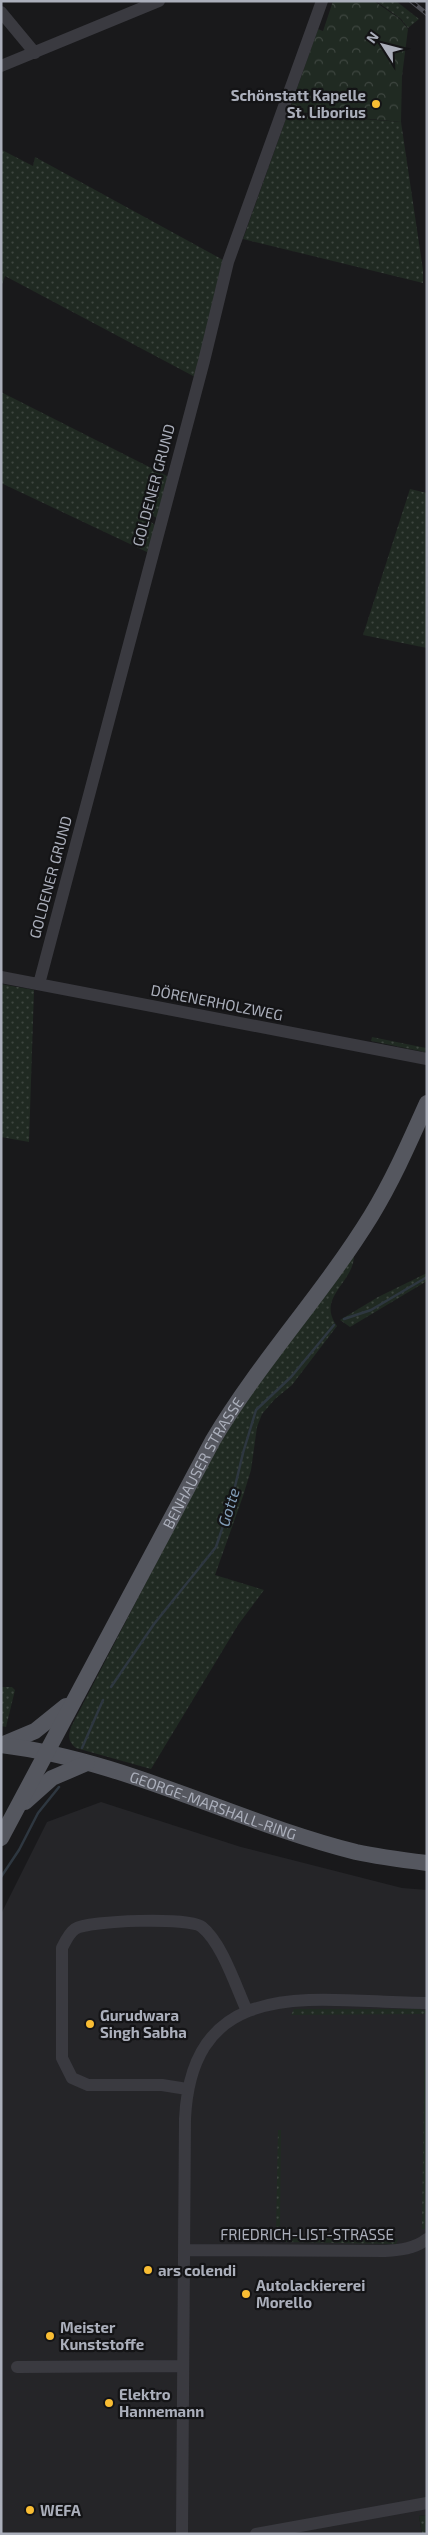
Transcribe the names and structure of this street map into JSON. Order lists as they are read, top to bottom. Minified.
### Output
{"streets":{"main road":["BENHAUSER STRASSE","GEORGE-MARSHALL-RING"],"street":["GOLDENER GRUND","DÖRENERHOLZWEG","FRIEDRICH-LIST-STRASSE"]},"crossings":[["GOLDENER GRUND","DÖRENERHOLZWEG"],["BENHAUSER STRASSE","GEORGE-MARSHALL-RING"]],"water":["Gotte"],"places":["Schönstatt Kapelle St. Liborius","Gurudwara Singh Sabha","ars colendi","Autolackiererei Morello","Meister Kunststoffe","Elektro Hannemann","WEFA"],"north":"top left"}
